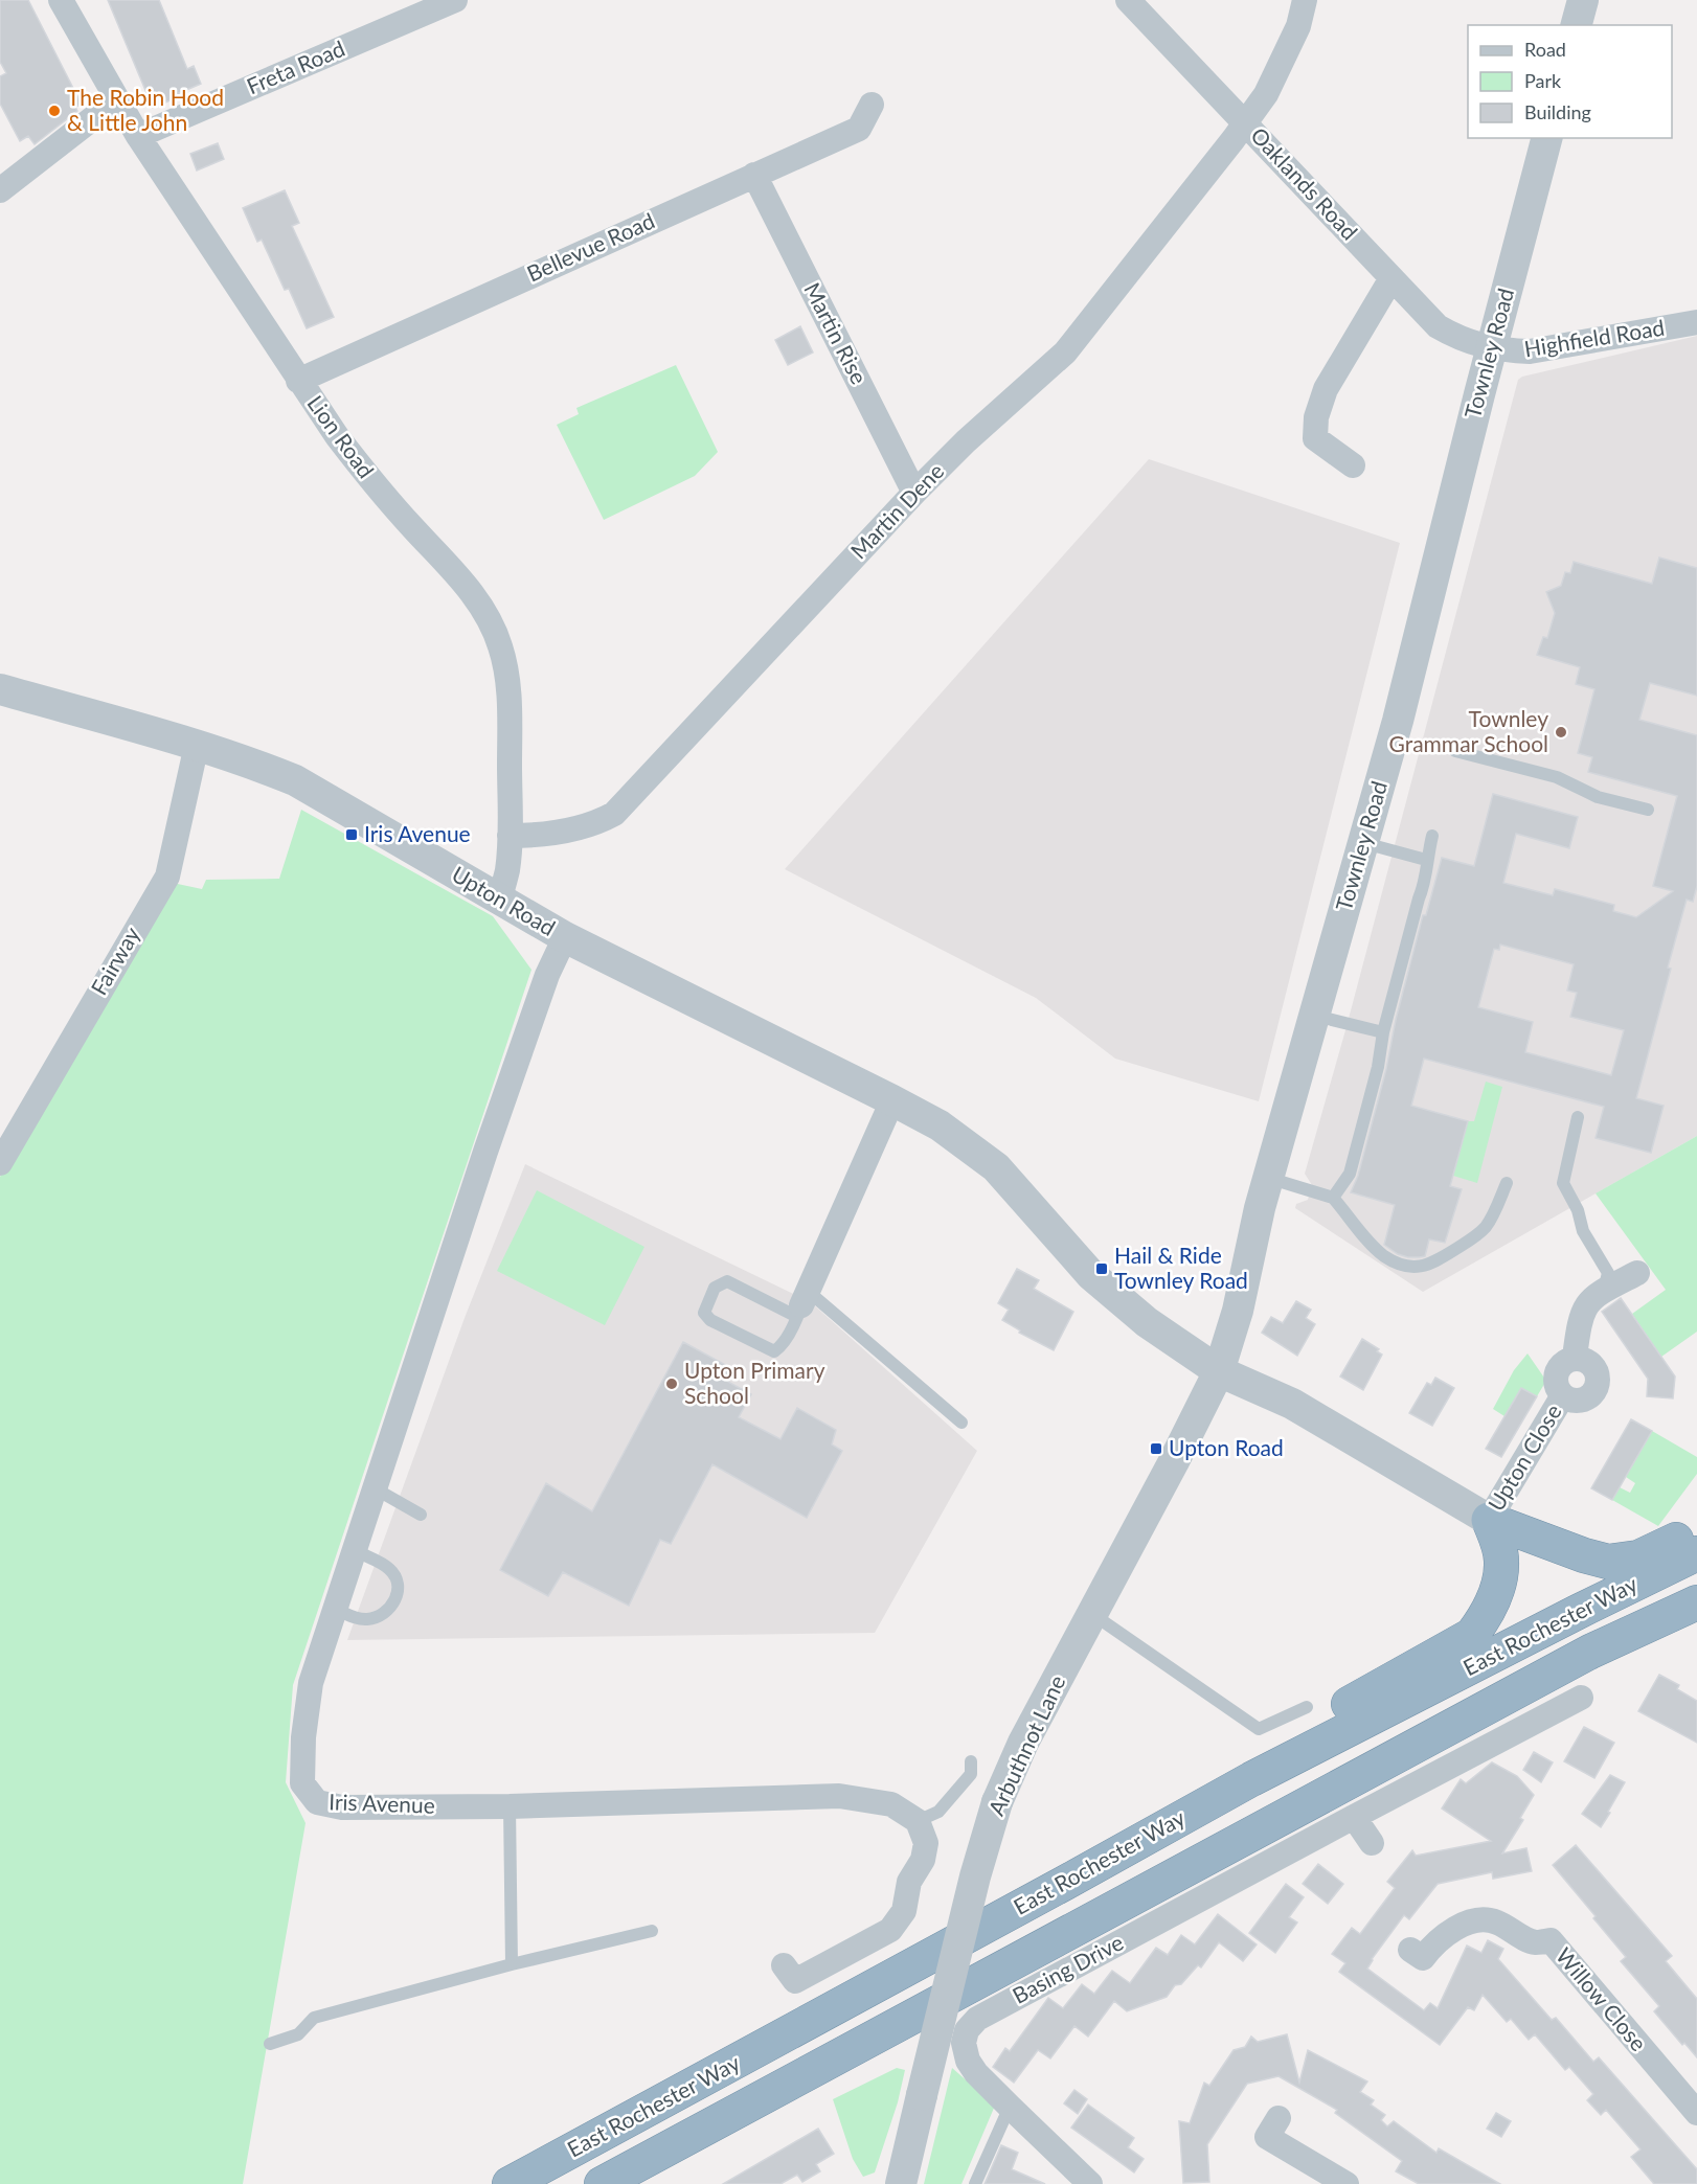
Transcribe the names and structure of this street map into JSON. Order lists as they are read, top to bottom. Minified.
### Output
{"streets":{"highway":["East Rochester Way"],"street":["Freta Road","Oaklands Road","Bellevue Road","Martin Rise","Highfield Road","Townley Road","Lion Road","Martin Dene","Upton Road","Fairway","Upton Close","Arbuthnot Lane","Iris Avenue","Basing Drive","Willow Close"]},"crossings":[["Freta Road","Lion Road"],["Oaklands Road","Highfield Road"],["Oaklands Road","Townley Road"],["Oaklands Road","Martin Dene"],["Bellevue Road","Martin Rise"],["Bellevue Road","Lion Road"],["Martin Rise","Martin Dene"],["Highfield Road","Townley Road"],["Townley Road","Upton Road"],["Townley Road","Arbuthnot Lane"],["Lion Road","Martin Dene"],["Lion Road","Upton Road"],["Upton Road","Fairway"],["Upton Road","Upton Close"],["Upton Road","Arbuthnot Lane"],["Upton Road","Iris Avenue"]],"places":{"other":["The Robin Hood & Little John","Townley Grammar School","Upton Primary School"],"transit":["Iris Avenue","Hail & Ride Townley Road","Upton Road"]},"legend":["Road","Park","Building"]}
